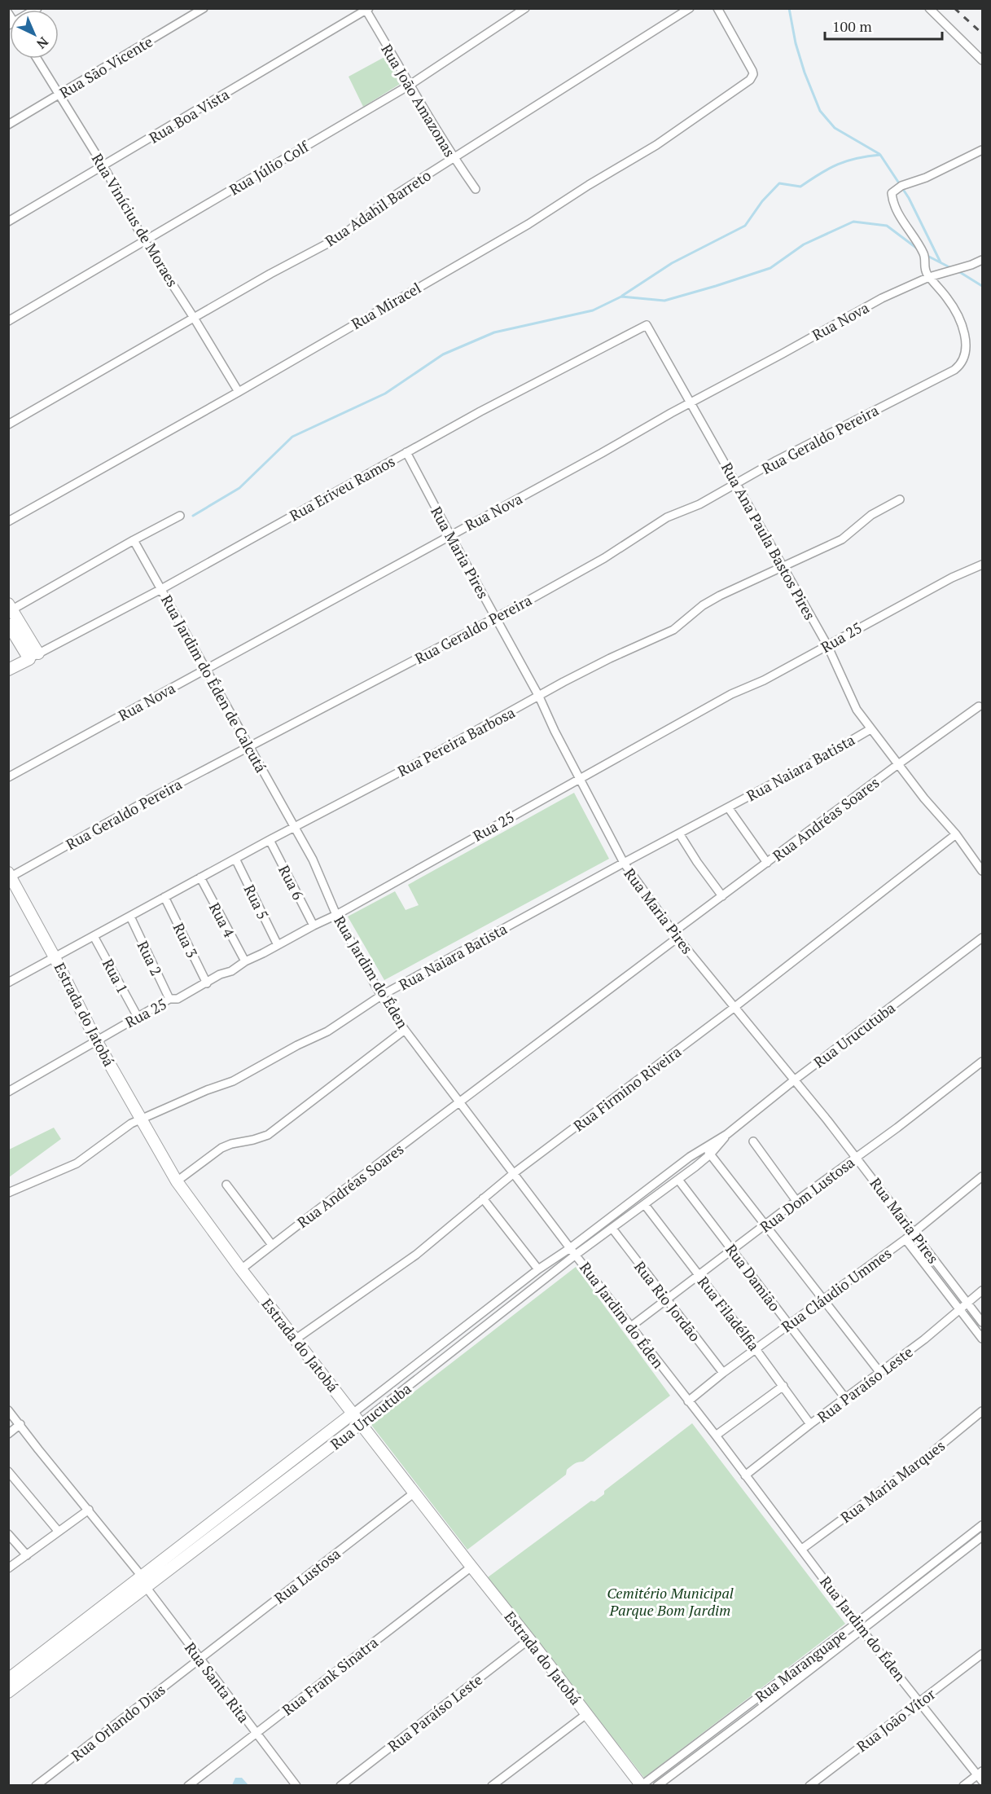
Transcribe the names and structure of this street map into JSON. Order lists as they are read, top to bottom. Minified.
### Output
{"streets":{"street":["Rua São Vicente","Rua João Amazonas","Rua Boa Vista","Rua Júlio Colf","Rua Adahil Barreto","Rua Vinícius de Moraes","Rua Miracel","Rua Nova","Rua Geraldo Pereira","Rua Eriveu Ramos","Rua Ana Paula Bastos Pires","Rua Maria Pires","Rua 25","Rua Jardim do Éden de Calcutá","Rua Pereira Barbosa","Rua Naiara Batista","Rua Andréas Soares","Rua 6","Rua 5","Rua 4","Rua 3","Rua 2","Rua Jardim do Éden","Rua 1","Estrada do Jatobá","Rua Urucutuba","Rua Firmino Riveira","Rua Dom Lustosa","Rua Damião","Rua Cláudio Ummes","Rua Rio Jordão","Rua Filadélfia","Rua Paraíso Leste","Rua Maria Marques","Rua Lustosa","Rua Maranguape","Rua Frank Sinatra","Rua Santa Rita","Rua João Vítor","Rua Orlando Dias"]},"crossings":[["Rua São Vicente","Rua Vinícius de Moraes"],["Rua João Amazonas","Rua Boa Vista"],["Rua João Amazonas","Rua Júlio Colf"],["Rua João Amazonas","Rua Adahil Barreto"],["Rua Boa Vista","Rua Vinícius de Moraes"],["Rua Júlio Colf","Rua Vinícius de Moraes"],["Rua Adahil Barreto","Rua Vinícius de Moraes"],["Rua Vinícius de Moraes","Rua Miracel"],["Rua Nova","Rua Geraldo Pereira"],["Rua Nova","Rua Ana Paula Bastos Pires"],["Rua Nova","Rua Maria Pires"],["Rua Nova","Rua Jardim do Éden de Calcutá"],["Rua Geraldo Pereira","Rua Ana Paula Bastos Pires"],["Rua Geraldo Pereira","Rua Maria Pires"],["Rua Geraldo Pereira","Rua Jardim do Éden de Calcutá"],["Rua Geraldo Pereira","Estrada do Jatobá"],["Rua Eriveu Ramos","Rua Ana Paula Bastos Pires"],["Rua Eriveu Ramos","Rua Maria Pires"],["Rua Eriveu Ramos","Rua Jardim do Éden de Calcutá"],["Rua Ana Paula Bastos Pires","Rua 25"],["Rua Ana Paula Bastos Pires","Rua Pereira Barbosa"],["Rua Ana Paula Bastos Pires","Rua Naiara Batista"],["Rua Ana Paula Bastos Pires","Rua Andréas Soares"],["Rua Ana Paula Bastos Pires","Rua Firmino Riveira"],["Rua Maria Pires","Rua 25"],["Rua Maria Pires","Rua Pereira Barbosa"],["Rua Maria Pires","Rua Naiara Batista"],["Rua Maria Pires","Rua Andréas Soares"],["Rua Maria Pires","Rua Urucutuba"],["Rua Maria Pires","Rua Firmino Riveira"],["Rua Maria Pires","Rua Dom Lustosa"],["Rua Maria Pires","Rua Cláudio Ummes"],["Rua Maria Pires","Rua Paraíso Leste"],["Rua 25","Rua 6"],["Rua 25","Rua 5"],["Rua 25","Rua 4"],["Rua 25","Rua 3"],["Rua 25","Rua 2"],["Rua 25","Rua Jardim do Éden"],["Rua 25","Rua 1"],["Rua 25","Estrada do Jatobá"],["Rua Jardim do Éden de Calcutá","Rua Pereira Barbosa"],["Rua Jardim do Éden de Calcutá","Rua Jardim do Éden"],["Rua Pereira Barbosa","Rua 6"],["Rua Pereira Barbosa","Rua 5"],["Rua Pereira Barbosa","Rua 4"],["Rua Pereira Barbosa","Rua 3"],["Rua Pereira Barbosa","Rua 2"],["Rua Pereira Barbosa","Rua Jardim do Éden"],["Rua Pereira Barbosa","Rua 1"],["Rua Pereira Barbosa","Estrada do Jatobá"],["Rua Naiara Batista","Rua Jardim do Éden"],["Rua Naiara Batista","Estrada do Jatobá"],["Rua Andréas Soares","Rua Jardim do Éden"],["Rua Andréas Soares","Estrada do Jatobá"],["Rua Jardim do Éden","Rua Urucutuba"],["Rua Jardim do Éden","Rua Firmino Riveira"],["Rua Jardim do Éden","Rua Dom Lustosa"],["Rua Jardim do Éden","Rua Cláudio Ummes"],["Rua Jardim do Éden","Rua Paraíso Leste"],["Rua Jardim do Éden","Rua Maria Marques"],["Rua Jardim do Éden","Rua Maranguape"],["Rua Jardim do Éden","Rua João Vítor"],["Estrada do Jatobá","Rua Urucutuba"],["Estrada do Jatobá","Rua Firmino Riveira"],["Estrada do Jatobá","Rua Paraíso Leste"],["Estrada do Jatobá","Rua Lustosa"],["Estrada do Jatobá","Rua Maranguape"],["Estrada do Jatobá","Rua Frank Sinatra"],["Rua Urucutuba","Rua Damião"],["Rua Urucutuba","Rua Rio Jordão"],["Rua Urucutuba","Rua Filadélfia"],["Rua Urucutuba","Rua Santa Rita"],["Rua Dom Lustosa","Rua Damião"],["Rua Dom Lustosa","Rua Rio Jordão"],["Rua Dom Lustosa","Rua Filadélfia"],["Rua Damião","Rua Cláudio Ummes"],["Rua Damião","Rua Paraíso Leste"],["Rua Cláudio Ummes","Rua Rio Jordão"],["Rua Cláudio Ummes","Rua Filadélfia"],["Rua Filadélfia","Rua Paraíso Leste"],["Rua Lustosa","Rua Santa Rita"],["Rua Lustosa","Rua Orlando Dias"],["Rua Frank Sinatra","Rua Santa Rita"],["Rua Santa Rita","Rua Orlando Dias"]],"parks":["Cemitério Municipal Parque Bom Jardim"],"scale_bar":"100 m","north":"bottom right"}
